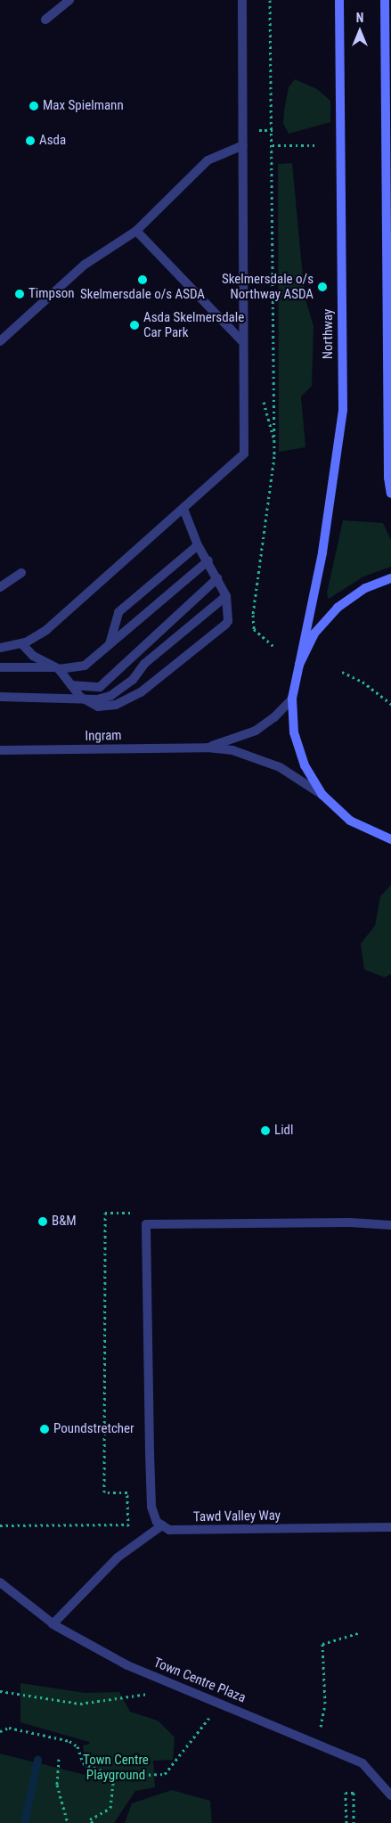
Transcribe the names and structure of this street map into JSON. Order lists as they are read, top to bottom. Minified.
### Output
{"streets":{"street":["Northway","Ingram","Tawd Valley Way","Town Centre Plaza"]},"parks":["Town Centre Playground"],"places":["Max Spielmann","Asda","Skelmersdale o/s ASDA","Skelmersdale o/s Northway ASDA","Timpson","Asda Skelmersdale Car Park","Lidl","B&M","Poundstretcher"],"north":"top"}
